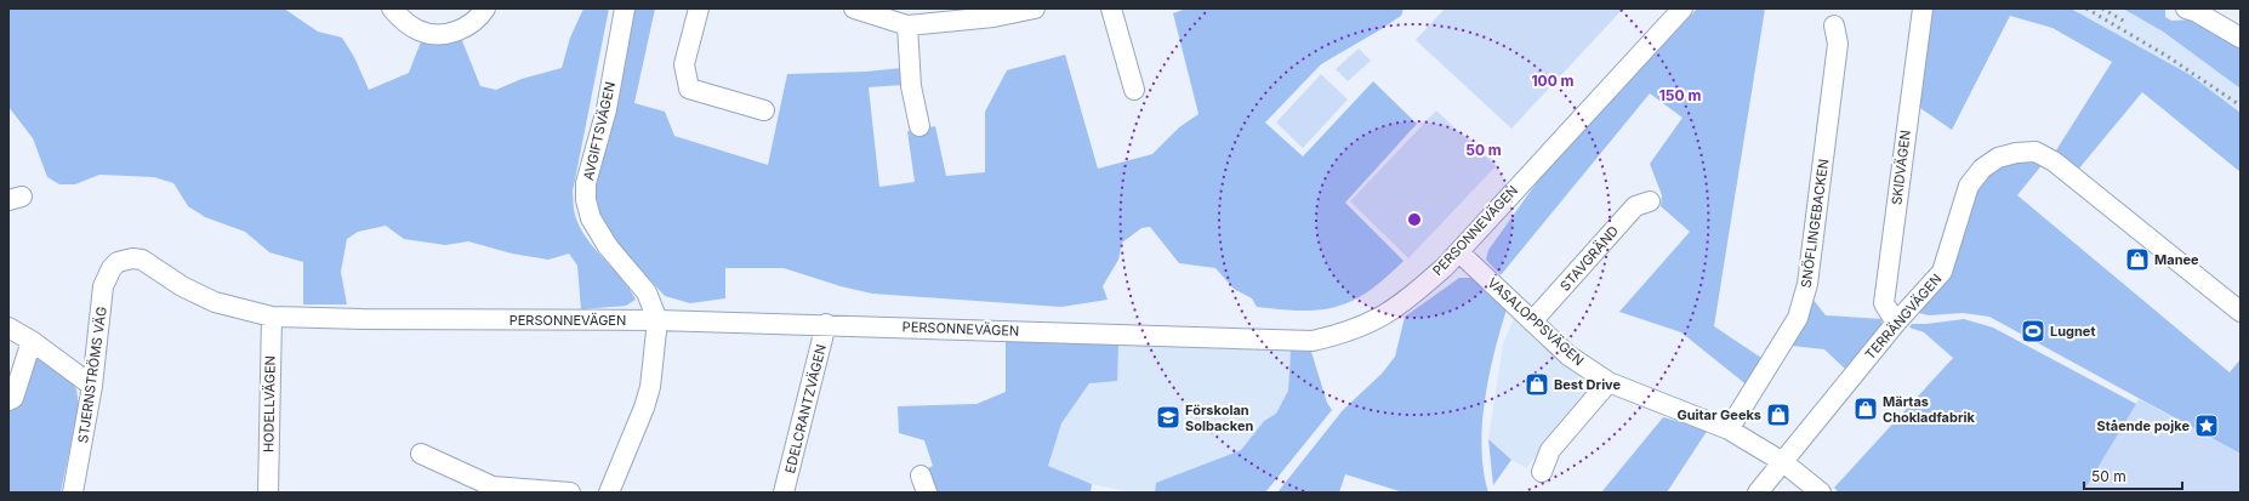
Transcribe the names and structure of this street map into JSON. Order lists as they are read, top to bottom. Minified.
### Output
{"streets":{"street":["AVGIFTSVÄGEN","SKIDVÄGEN","SNÖFLINGEBACKEN","PERSONNEVÄGEN","STAVGRÄND","TERRÄNGVÄGEN","VASALOPPSVÄGEN","STJERNSTRÖMS VÄG","HODELLVÄGEN","EDELCRANTZVÄGEN"]},"crossings":[["AVGIFTSVÄGEN","PERSONNEVÄGEN"],["SKIDVÄGEN","TERRÄNGVÄGEN"],["SNÖFLINGEBACKEN","VASALOPPSVÄGEN"],["PERSONNEVÄGEN","VASALOPPSVÄGEN"],["PERSONNEVÄGEN","STJERNSTRÖMS VÄG"],["PERSONNEVÄGEN","HODELLVÄGEN"],["PERSONNEVÄGEN","EDELCRANTZVÄGEN"],["STAVGRÄND","VASALOPPSVÄGEN"],["TERRÄNGVÄGEN","VASALOPPSVÄGEN"]],"places":{"shop":["Manee","Best Drive","Märtas Chokladfabrik","Guitar Geeks"],"sports":["Lugnet"],"school or university":["Förskolan Solbacken"],"place":["Stående pojke"]},"scale_bar":"50 m","rings":["100 m","150 m","50 m"]}
